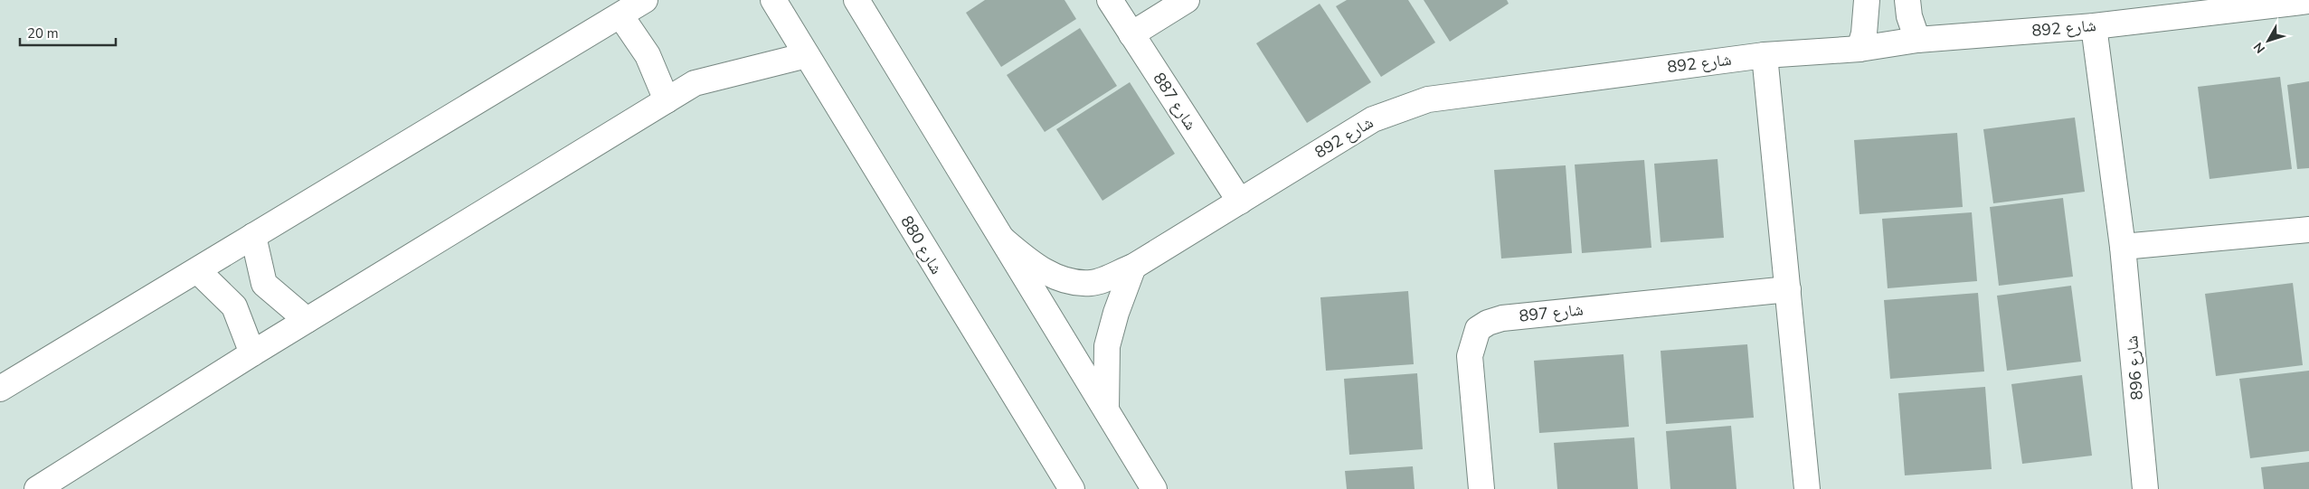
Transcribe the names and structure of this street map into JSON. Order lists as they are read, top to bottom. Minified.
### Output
{"streets":{"street":["شارع 892","شارع 887","شارع 880","شارع 897","شارع 896"]},"crossings":[["شارع 892","شارع 887"],["شارع 892","شارع 896"]],"scale_bar":"20 m","north":"bottom left"}
